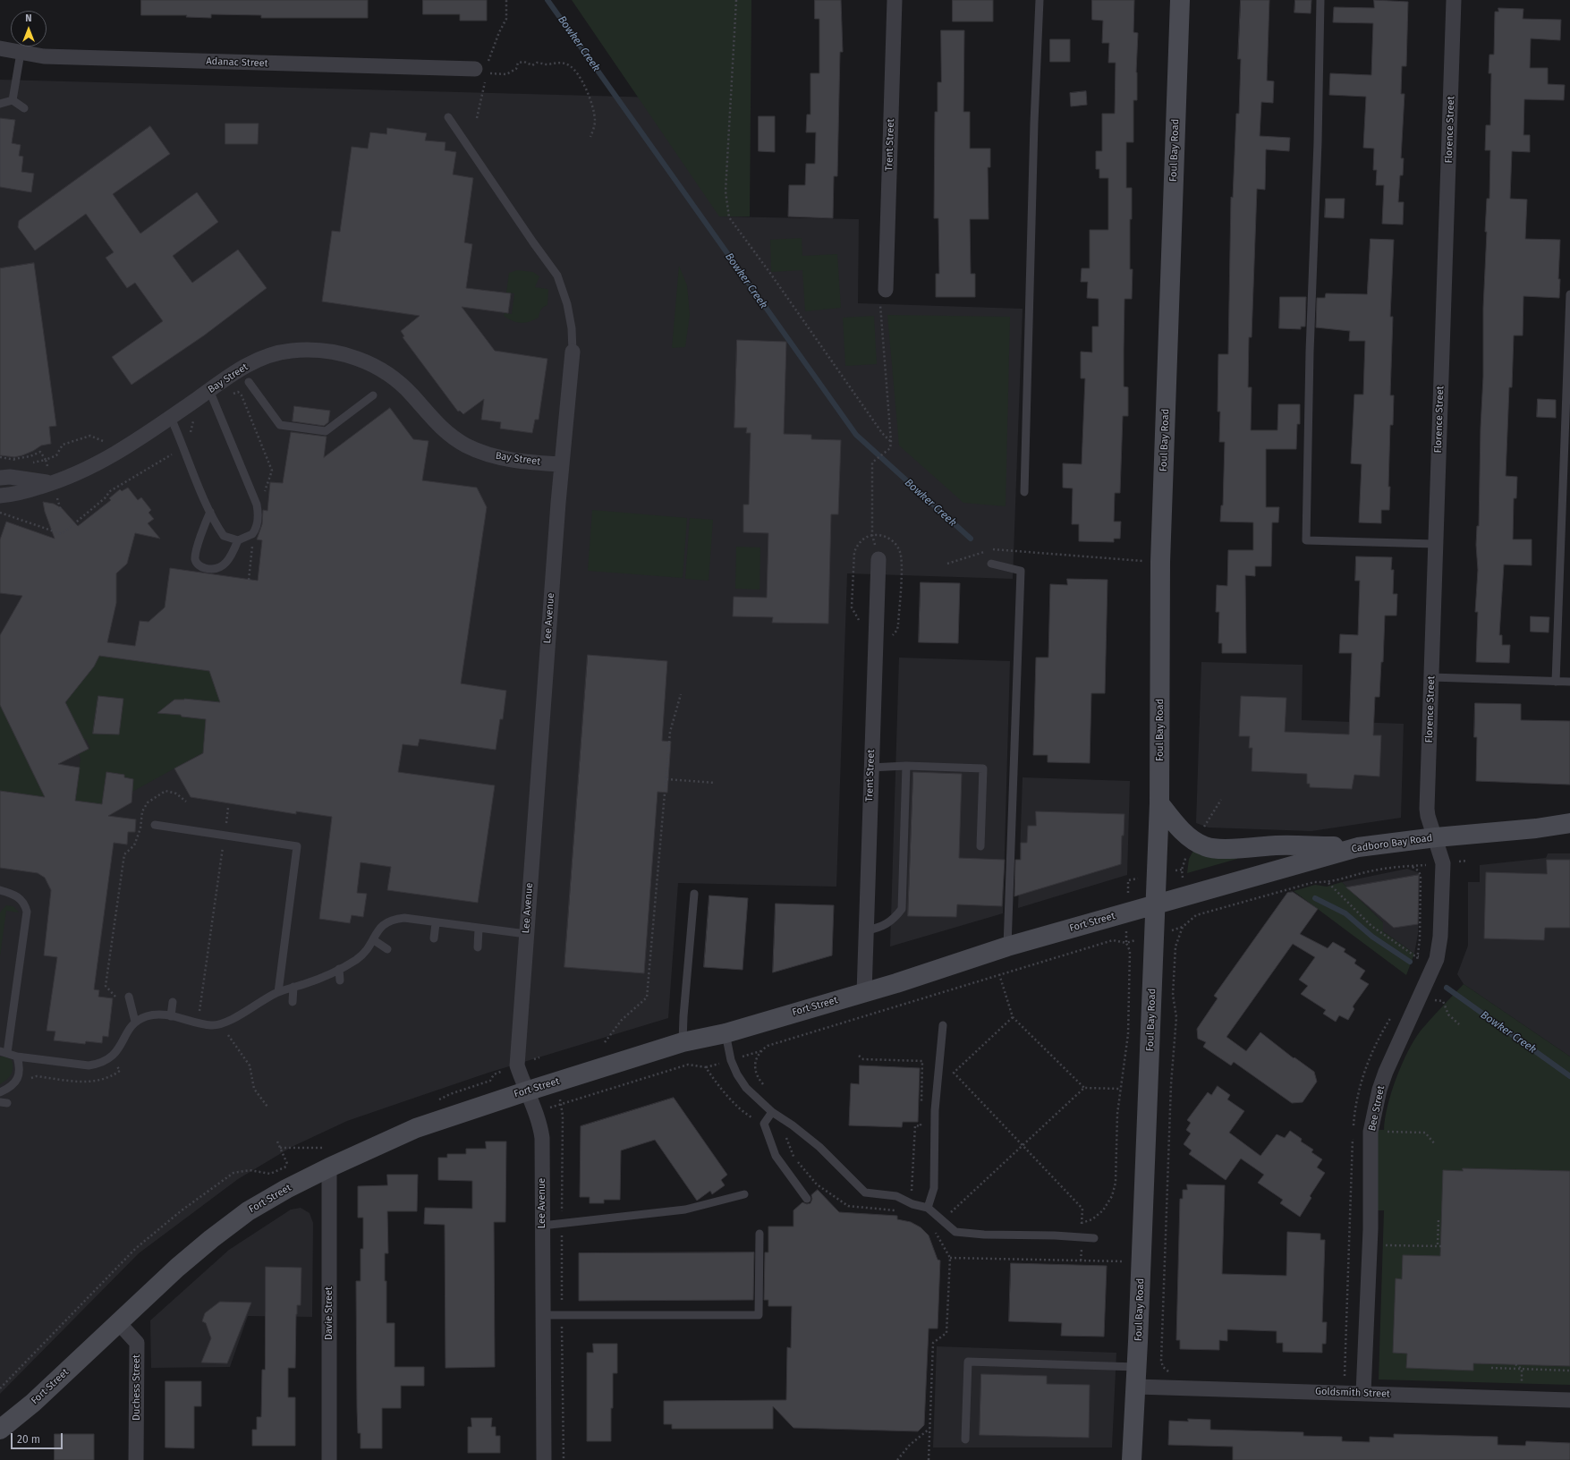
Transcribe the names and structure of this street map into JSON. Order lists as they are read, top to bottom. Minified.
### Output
{"streets":{"main road":["Foul Bay Road","Cadboro Bay Road","Fort Street"],"street":["Adanac Street","Florence Street","Trent Street","Bay Street","Lee Avenue","Bee Street","Davie Street","Duchess Street","Goldsmith Street"]},"crossings":[["Florence Street","Cadboro Bay Road"],["Florence Street","Bee Street"],["Trent Street","Fort Street"],["Foul Bay Road","Cadboro Bay Road"],["Foul Bay Road","Fort Street"],["Foul Bay Road","Goldsmith Street"],["Bay Street","Lee Avenue"],["Lee Avenue","Fort Street"],["Cadboro Bay Road","Fort Street"],["Cadboro Bay Road","Bee Street"],["Fort Street","Davie Street"],["Fort Street","Duchess Street"],["Bee Street","Goldsmith Street"]],"water":["Bowker Creek"],"scale_bar":"20 m","north":"top"}
